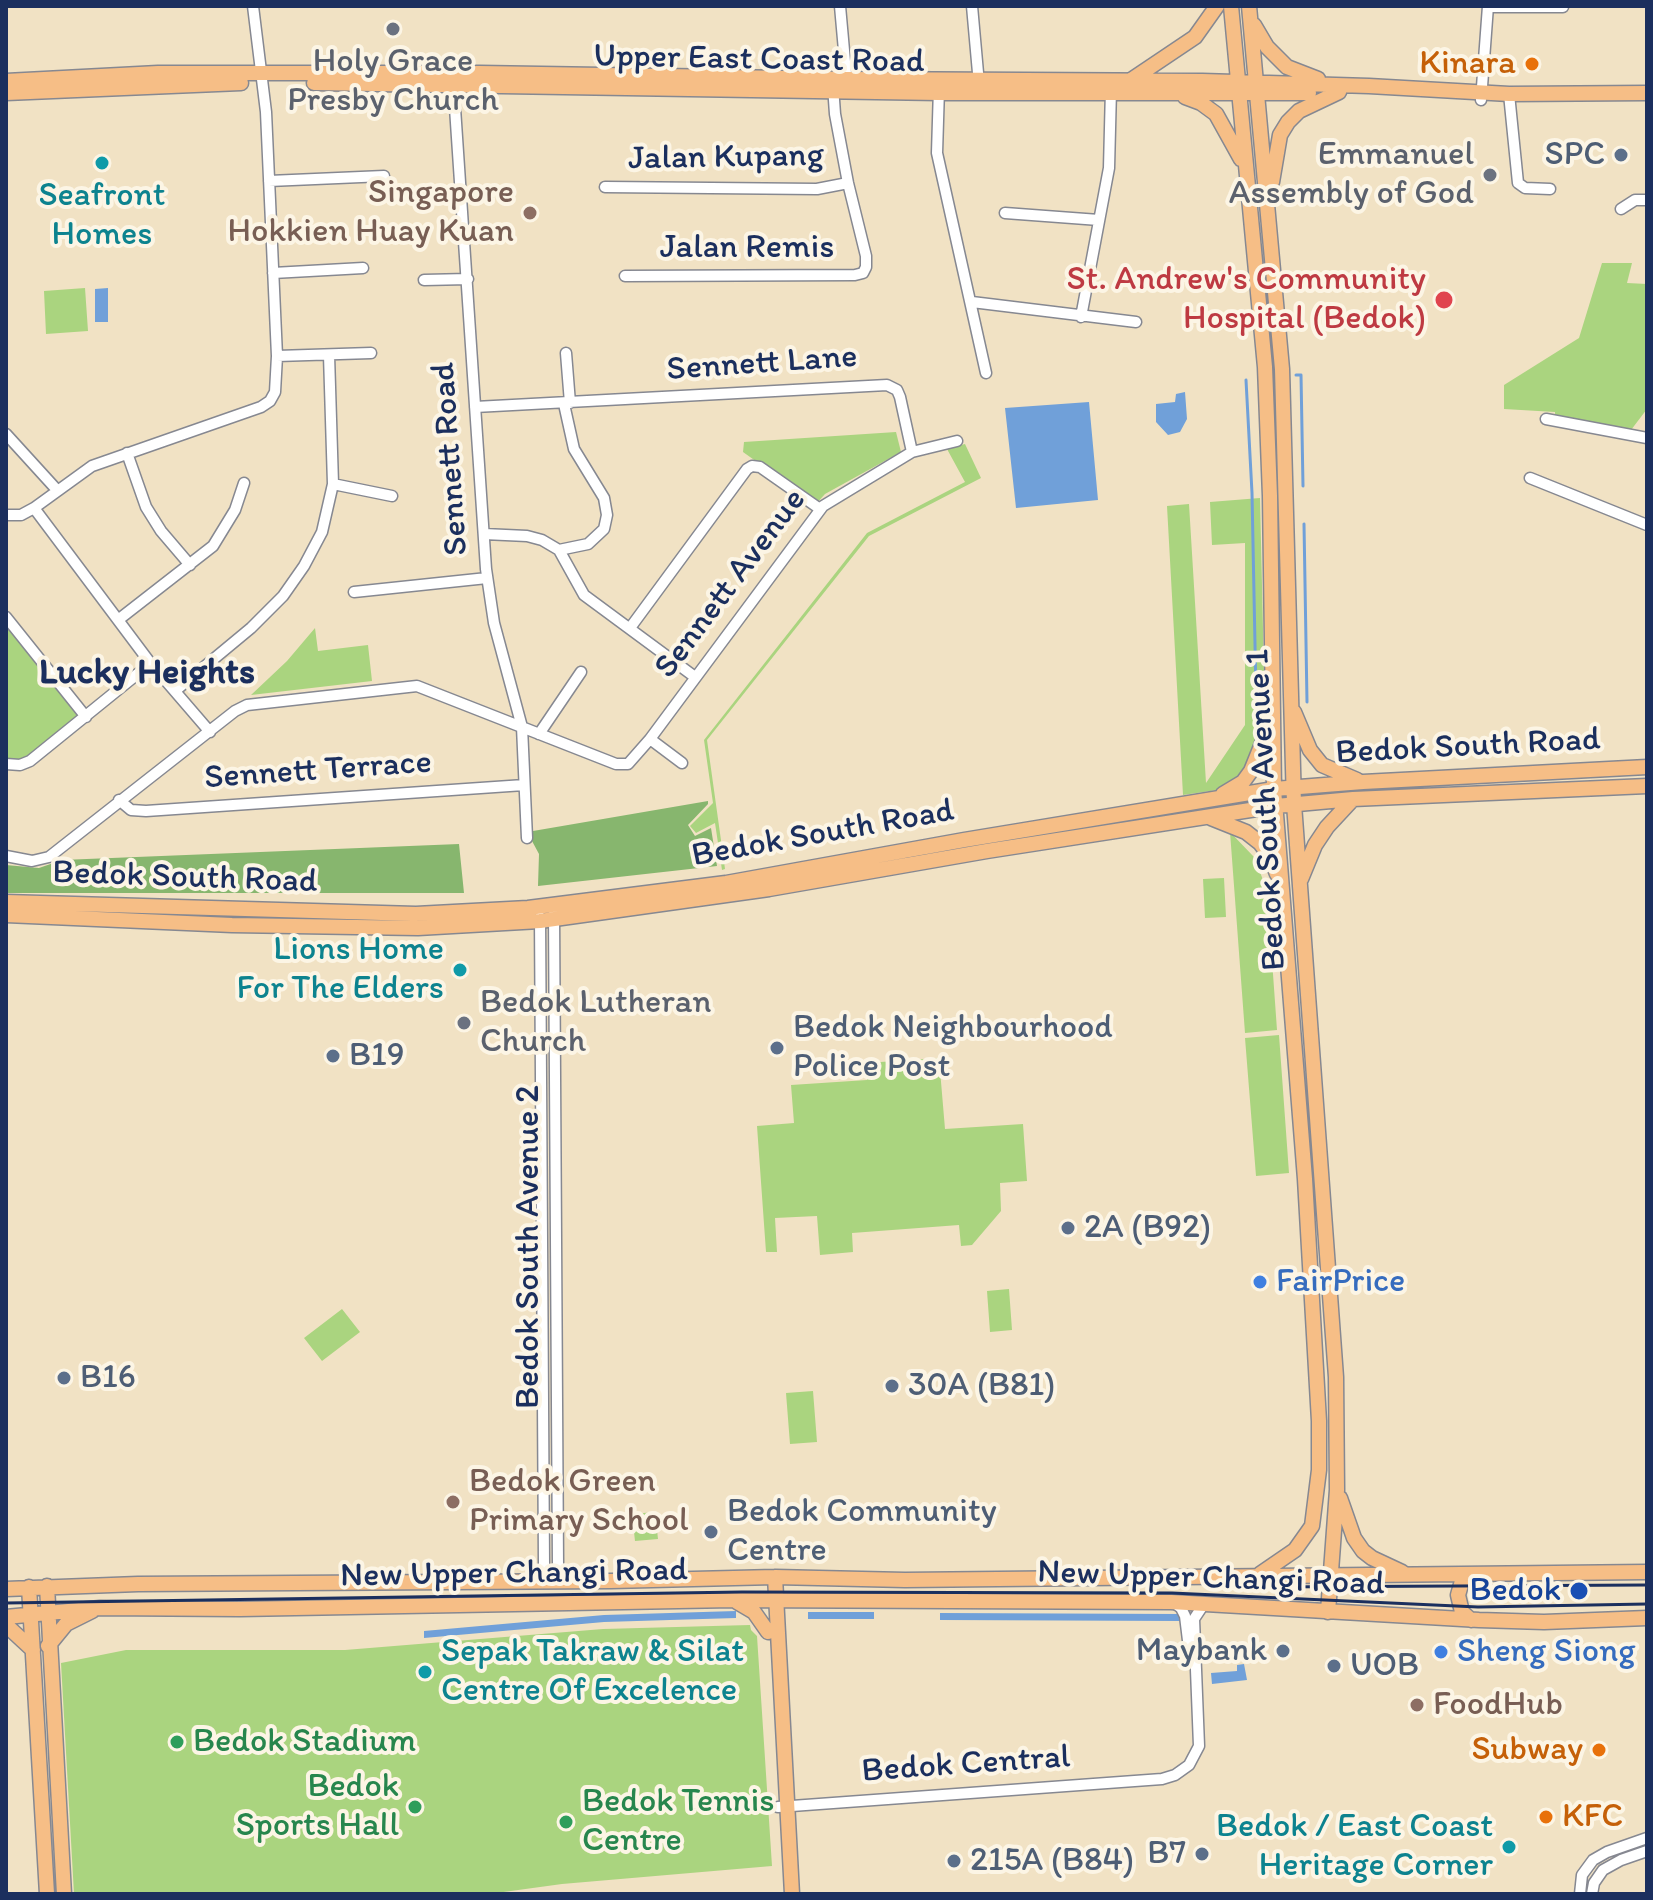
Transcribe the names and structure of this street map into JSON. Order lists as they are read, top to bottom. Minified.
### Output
{"streets":{"main road":["Upper East Coast Road","Bedok South Road","Bedok South Avenue 1","New Upper Changi Road"],"street":["Jalan Kupang","Jalan Remis","Sennett Lane","Sennett Road","Sennett Avenue","Sennett Terrace","Bedok South Avenue 2","Bedok Central"]},"crossings":[["Upper East Coast Road","Jalan Remis"],["Upper East Coast Road","Sennett Road"],["Upper East Coast Road","Bedok South Avenue 1"],["Jalan Kupang","Jalan Remis"],["Sennett Lane","Sennett Road"],["Sennett Lane","Sennett Avenue"],["Sennett Road","Sennett Avenue"],["Sennett Road","Sennett Terrace"],["Sennett Avenue","Sennett Terrace"],["Bedok South Road","Bedok South Avenue 1"],["Bedok South Road","Bedok South Avenue 2"],["Bedok South Avenue 1","New Upper Changi Road"],["Bedok South Avenue 2","New Upper Changi Road"],["New Upper Changi Road","Bedok Central"]],"districts":["Lucky Heights"],"places":["Holy Grace Presby Church","Kinara","SPC","Seafront Homes","Emmanuel Assembly of God","Singapore Hokkien Huay Kuan","St. Andrew's Community Hospital (Bedok)","Lions Home For The Elders","Bedok Lutheran Church","Bedok Neighbourhood Police Post","B19","2A (B92)","FairPrice","B16","30A (B81)","Bedok Green Primary School","Bedok Community Centre","Bedok","Maybank","Sheng Siong","UOB","Sepak Takraw & Silat Centre Of Excelence","FoodHub","Bedok Stadium","Subway","Bedok Sports Hall","KFC","Bedok Tennis Centre","Bedok / East Coast Heritage Corner","B7","215A (B84)"]}
